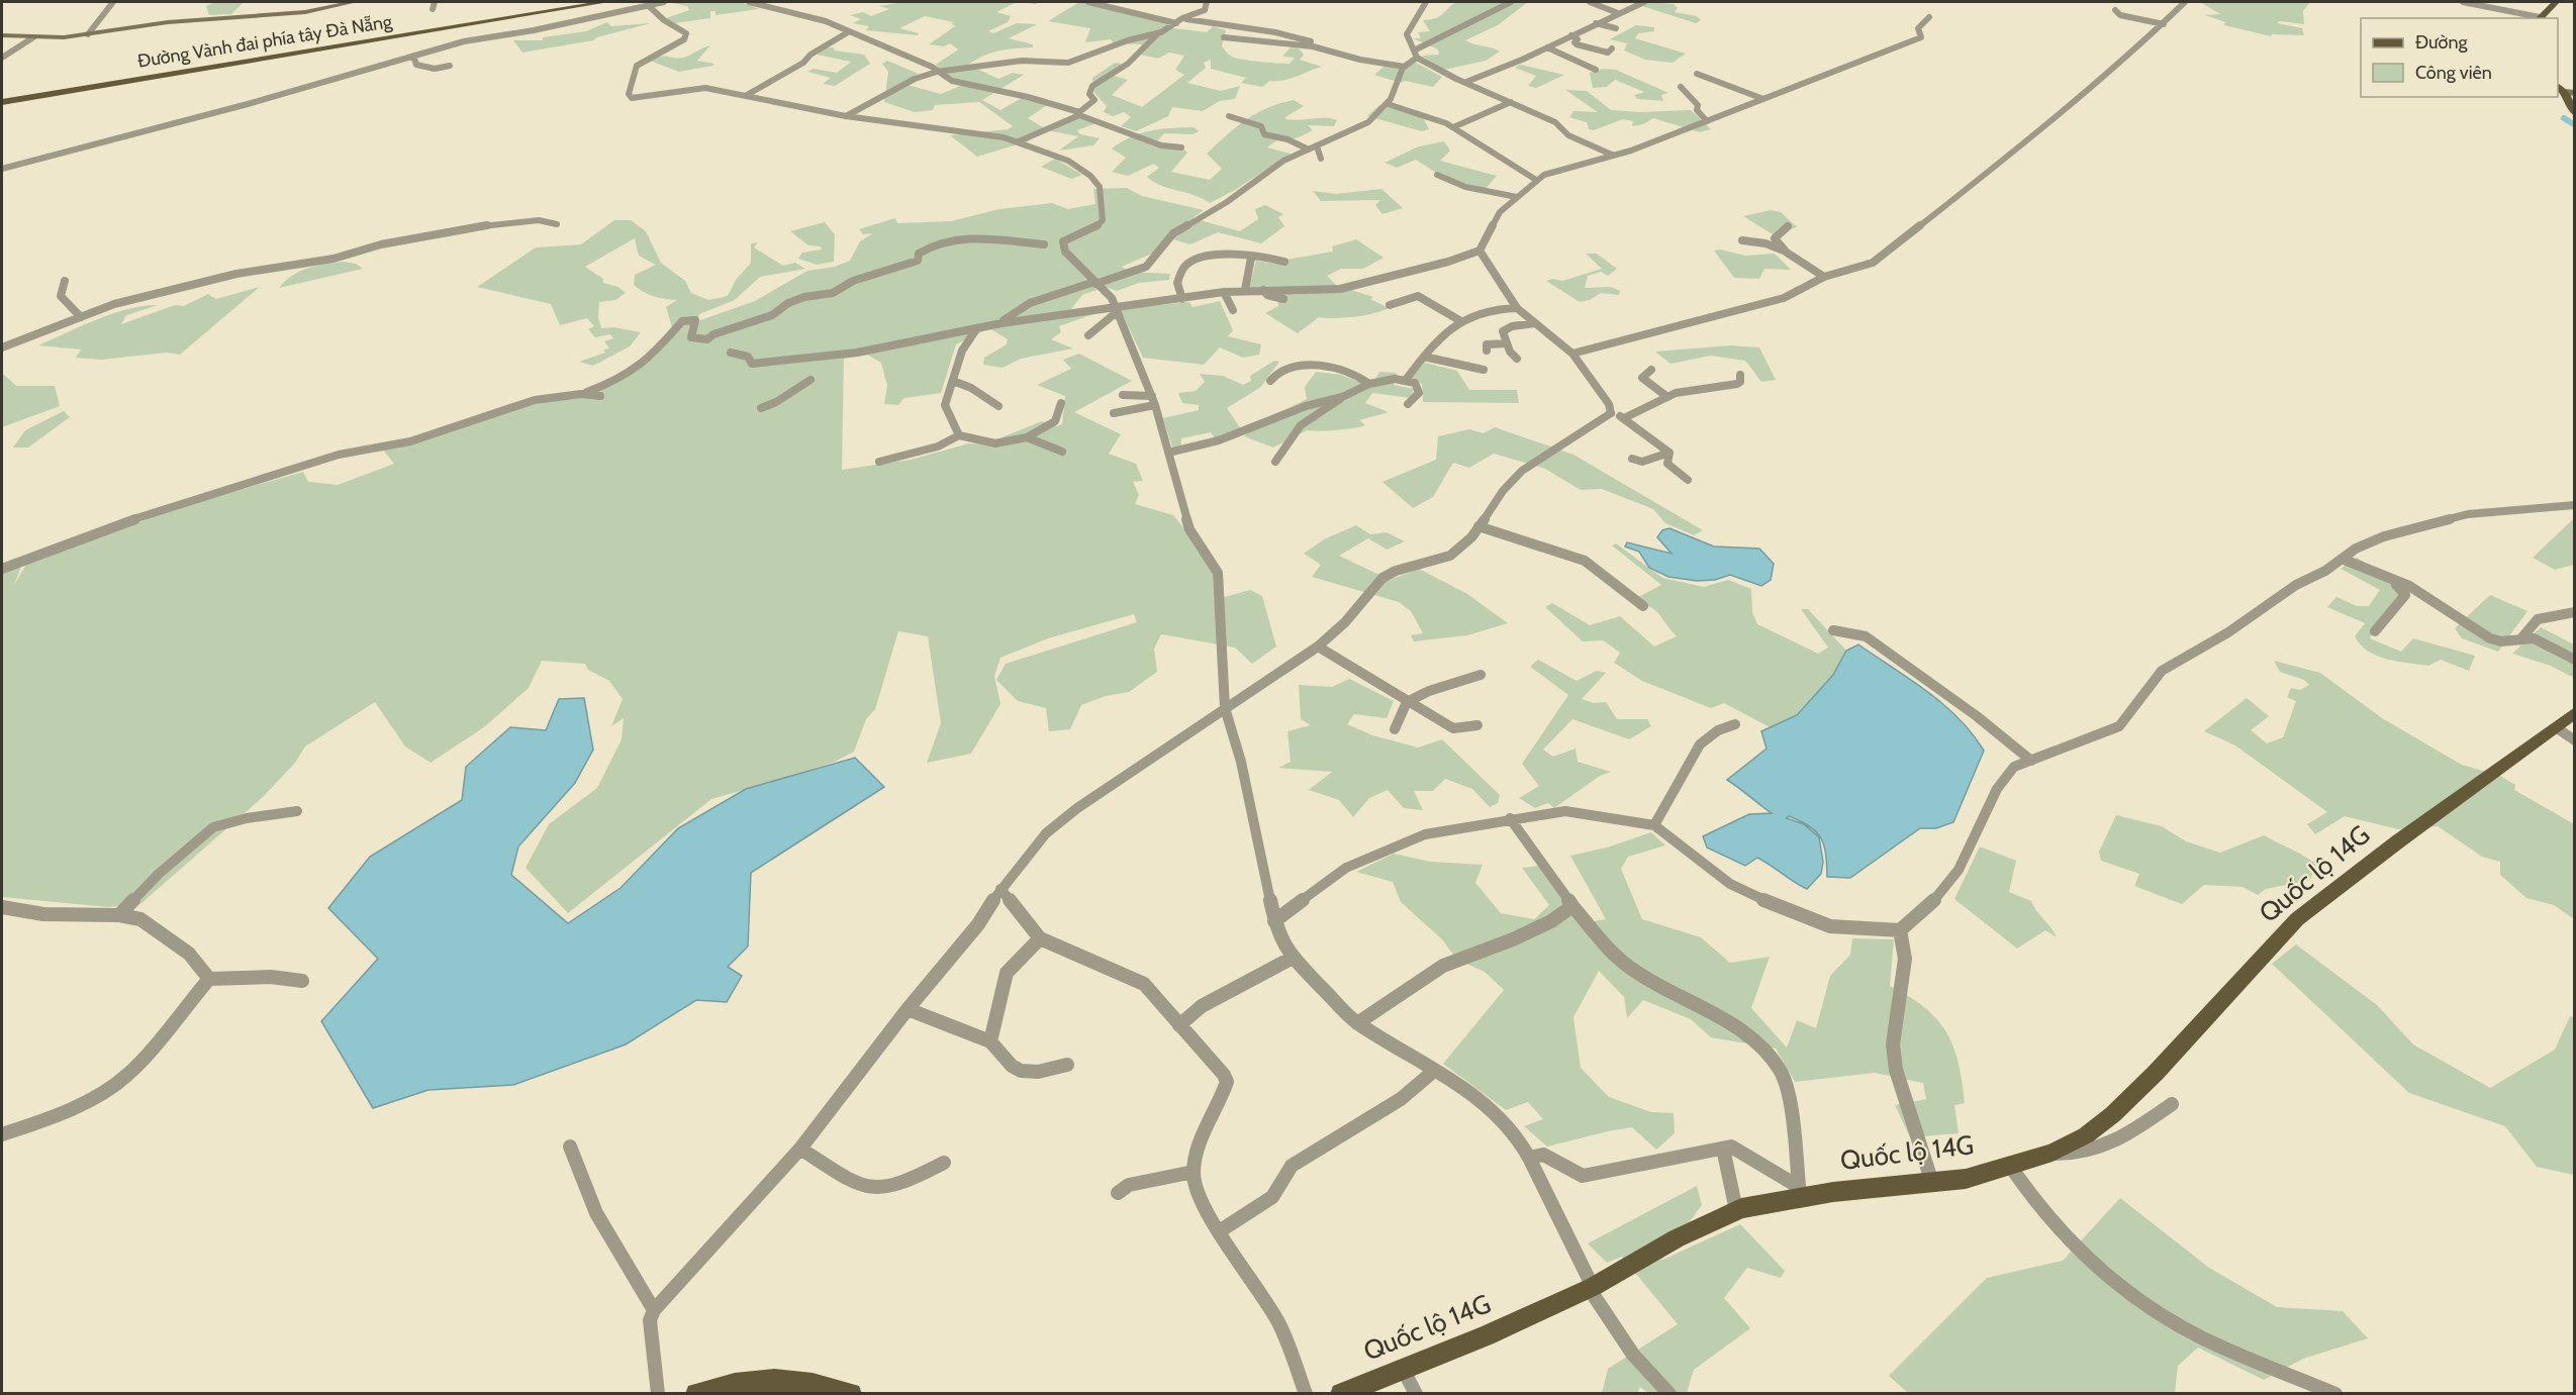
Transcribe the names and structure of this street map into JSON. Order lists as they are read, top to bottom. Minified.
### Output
{"streets":{"main road":["Đường Vành đai phía tây Đà Nẵng","Quốc lộ 14G"]},"legend":["Đường","Công viên"]}
